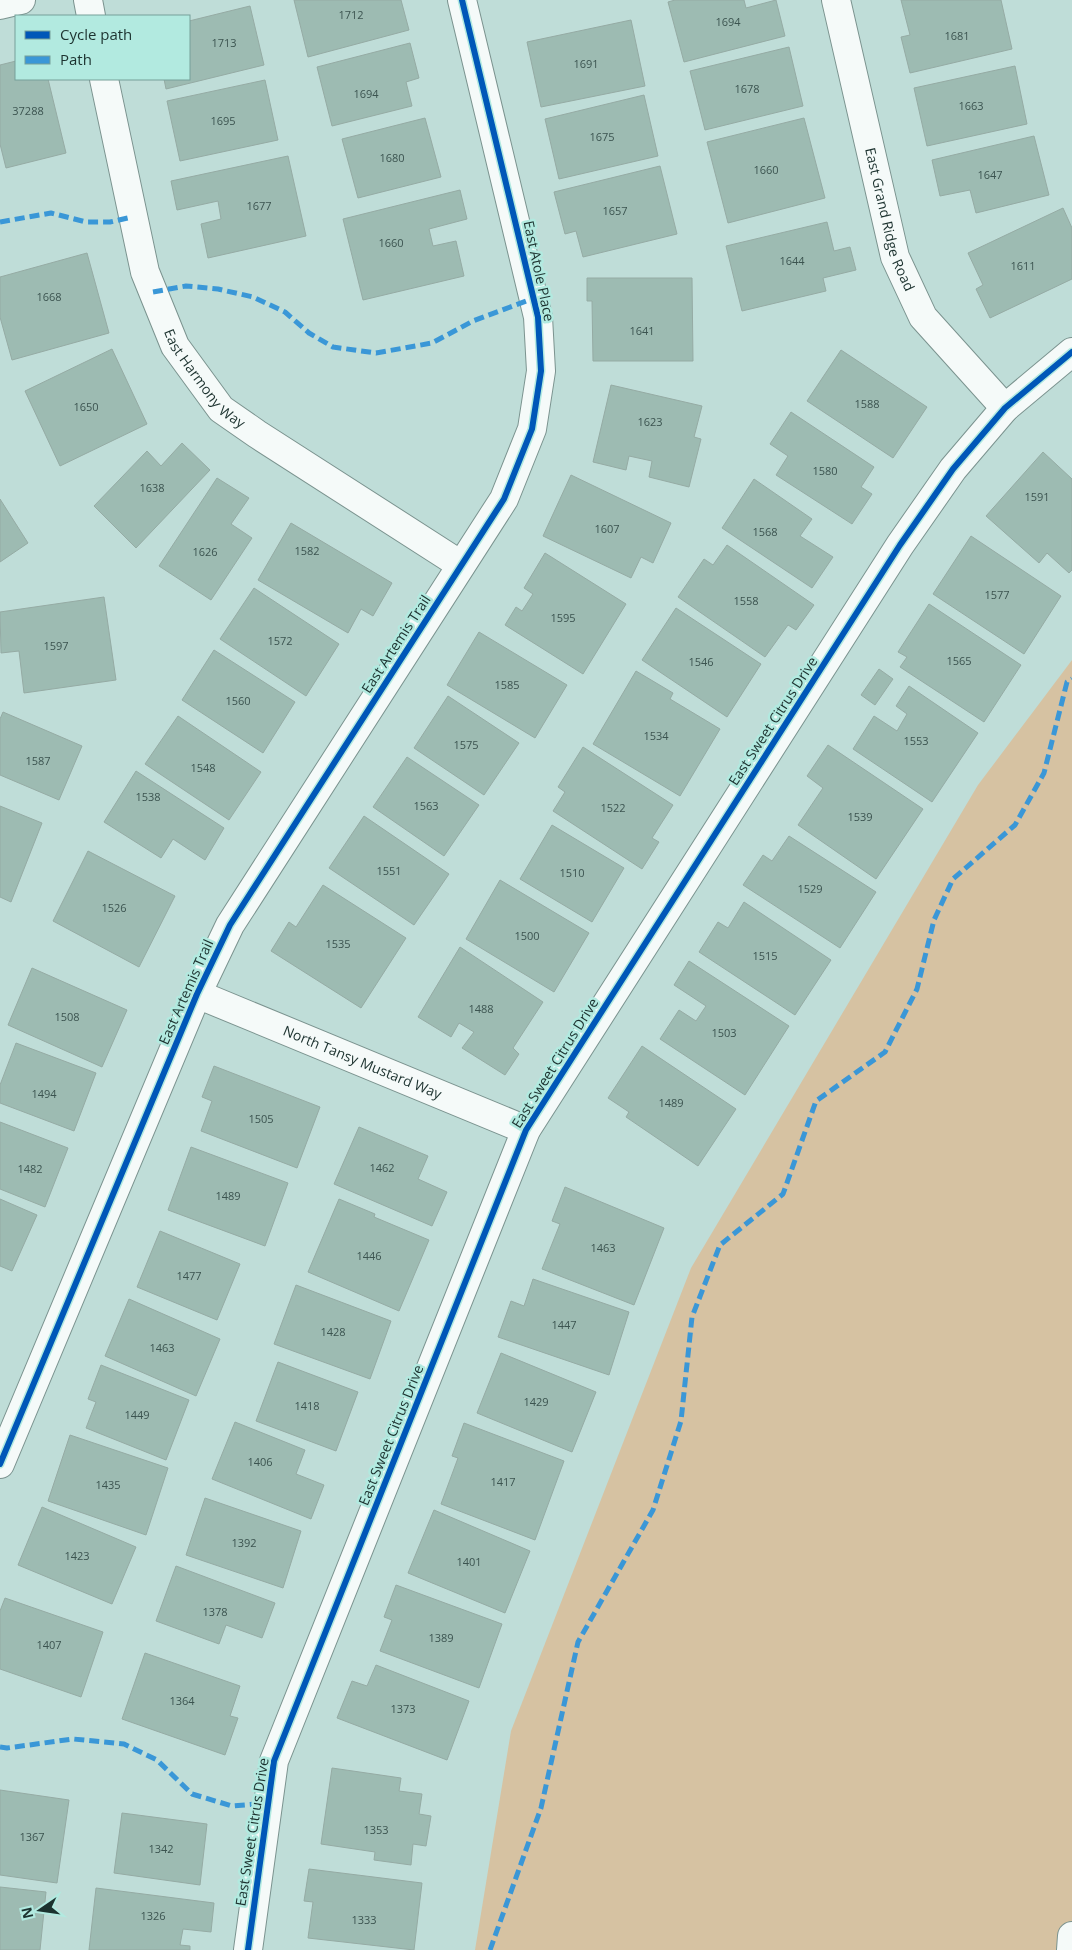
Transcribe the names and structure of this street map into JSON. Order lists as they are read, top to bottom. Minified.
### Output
{"streets":{"street":["East Grand Ridge Road","East Atole Place","East Harmony Way","East Artemis Trail","East Sweet Citrus Drive","North Tansy Mustard Way"]},"crossings":[["East Grand Ridge Road","East Sweet Citrus Drive"],["East Atole Place","East Harmony Way"],["East Atole Place","East Artemis Trail"],["East Harmony Way","East Artemis Trail"],["East Artemis Trail","North Tansy Mustard Way"],["East Sweet Citrus Drive","North Tansy Mustard Way"]],"house_numbers":["1712","1694","1681","1713","1691","1678","1694","1663","37288","1695","1675","1680","1660","1647","1677","1657","1660","1644","1611","1668","1641","1588","1650","1623","1580","1638","1591","1607","1568","1582","1626","1577","1558","1595","1572","1597","1565","1546","1585","1560","1534","1553","1575","1587","1548","1538","1563","1522","1539","1551","1510","1529","1526","1500","1535","1515","1488","1508","1503","1494","1489","1505","1462","1482","1489","1463","1446","1477","1447","1428","1463","1429","1418","1449","1406","1417","1435","1392","1423","1401","1378","1389","1407","1364","1373","1353","1367","1342","1326","1333"],"legend":["Cycle path","Path"],"north":"left"}
